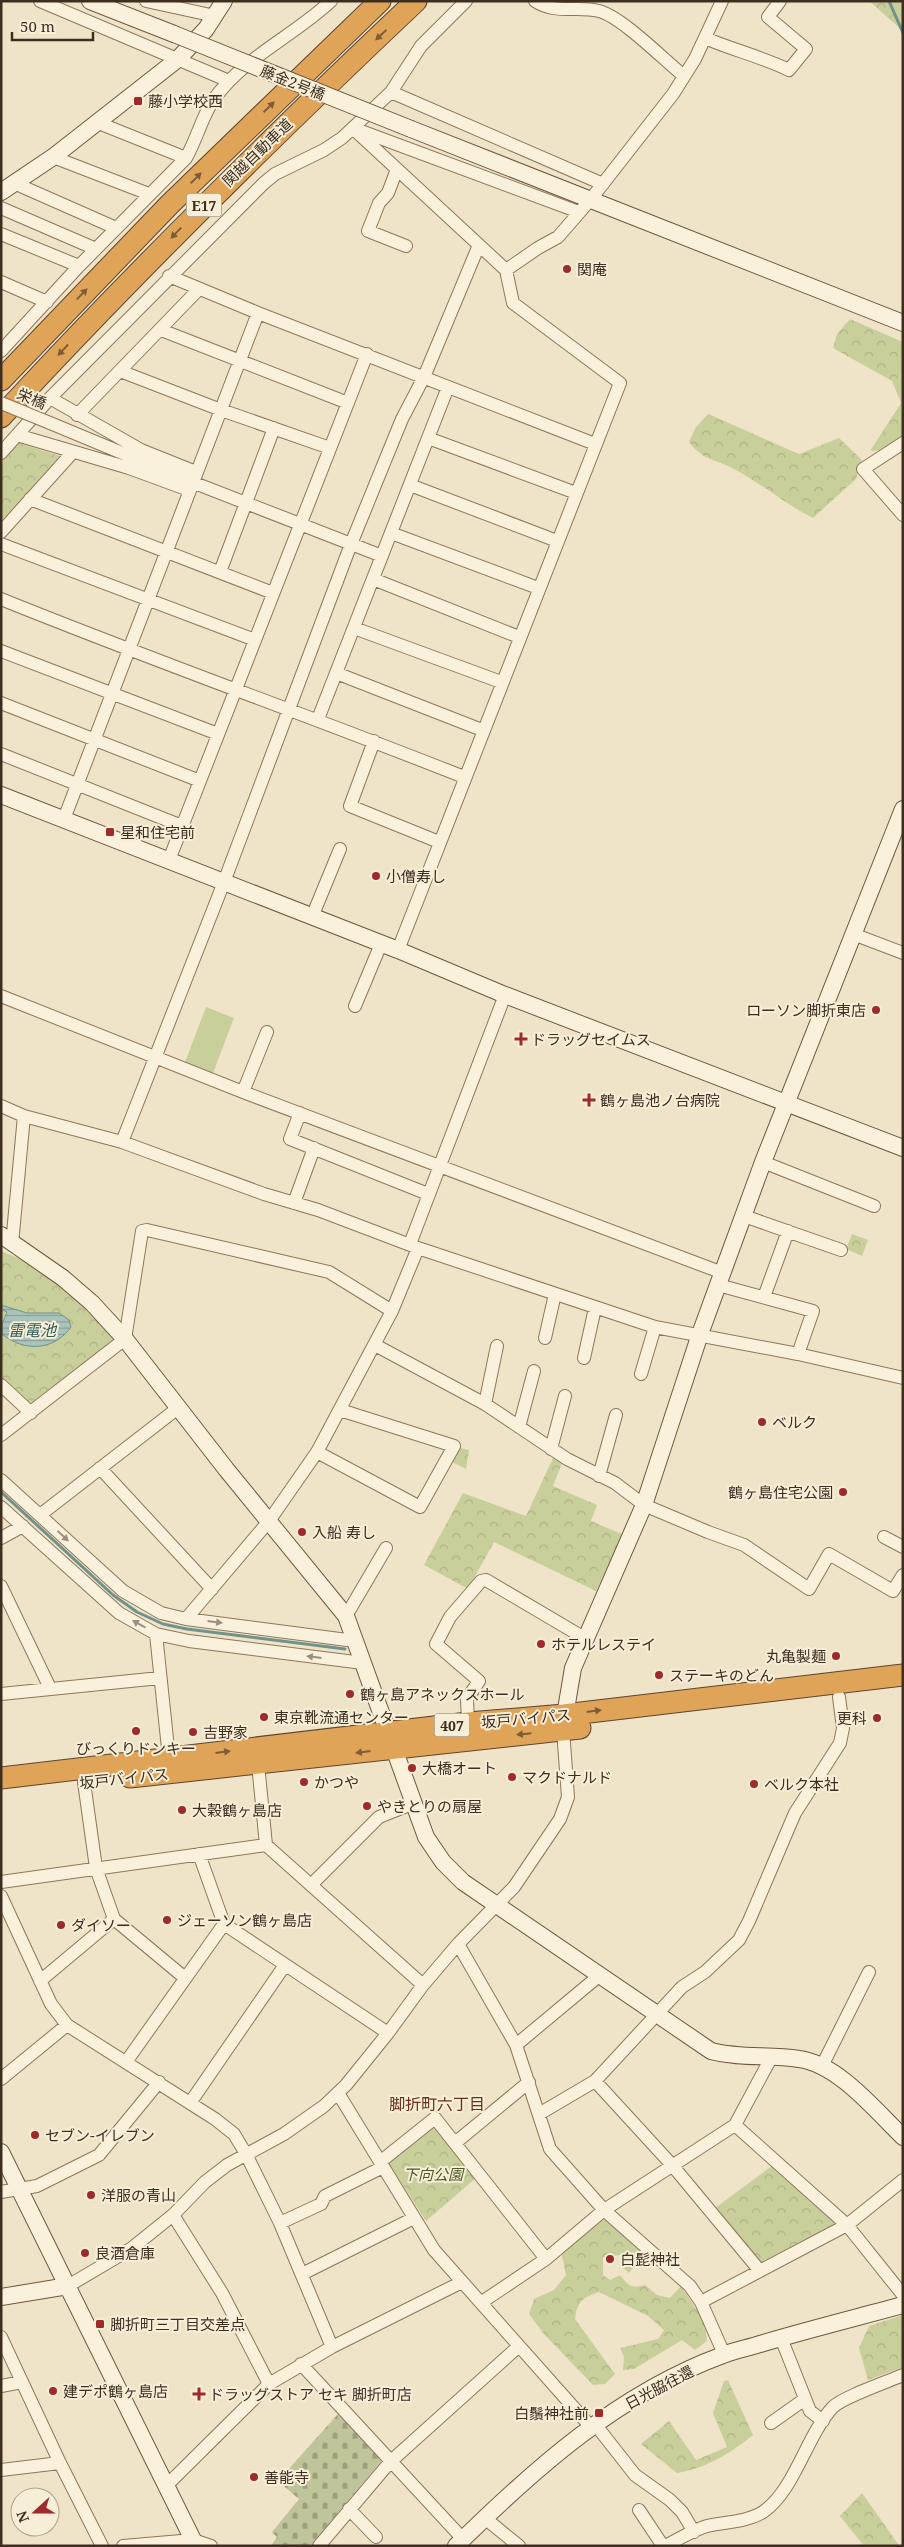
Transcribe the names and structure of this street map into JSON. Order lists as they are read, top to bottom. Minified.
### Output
{"streets":{"highway":["関越自動車道","E17","坂戸バイパス","407"],"street":["藤金2号橋","栄橋","日光脇往還"]},"districts":["脚折町六丁目"],"water":["雷電池"],"parks":["下向公園"],"places":{"transit":["藤小学校西","星和住宅前","脚折町三丁目交差点","白鬚神社前"],"other":["関庵","小僧寿し","ローソン脚折東店","ベルク","鶴ヶ島住宅公園","入船 寿し","ホテルレステイ","丸亀製麺","ステーキのどん","鶴ヶ島アネックスホール","東京靴流通センター","更科","びっくりドンキー","吉野家","大橋オート","マクドナルド","かつや","ベルク本社","やきとりの扇屋","大穀鶴ヶ島店","ジェーソン鶴ヶ島店","ダイソー","セブン-イレブン","洋服の青山","良酒倉庫","白髭神社","建デポ鶴ヶ島店","善能寺"],"health":["ドラッグセイムス","鶴ヶ島池ノ台病院","ドラッグストア セキ 脚折町店"]},"scale_bar":"50 m","north":"left"}
